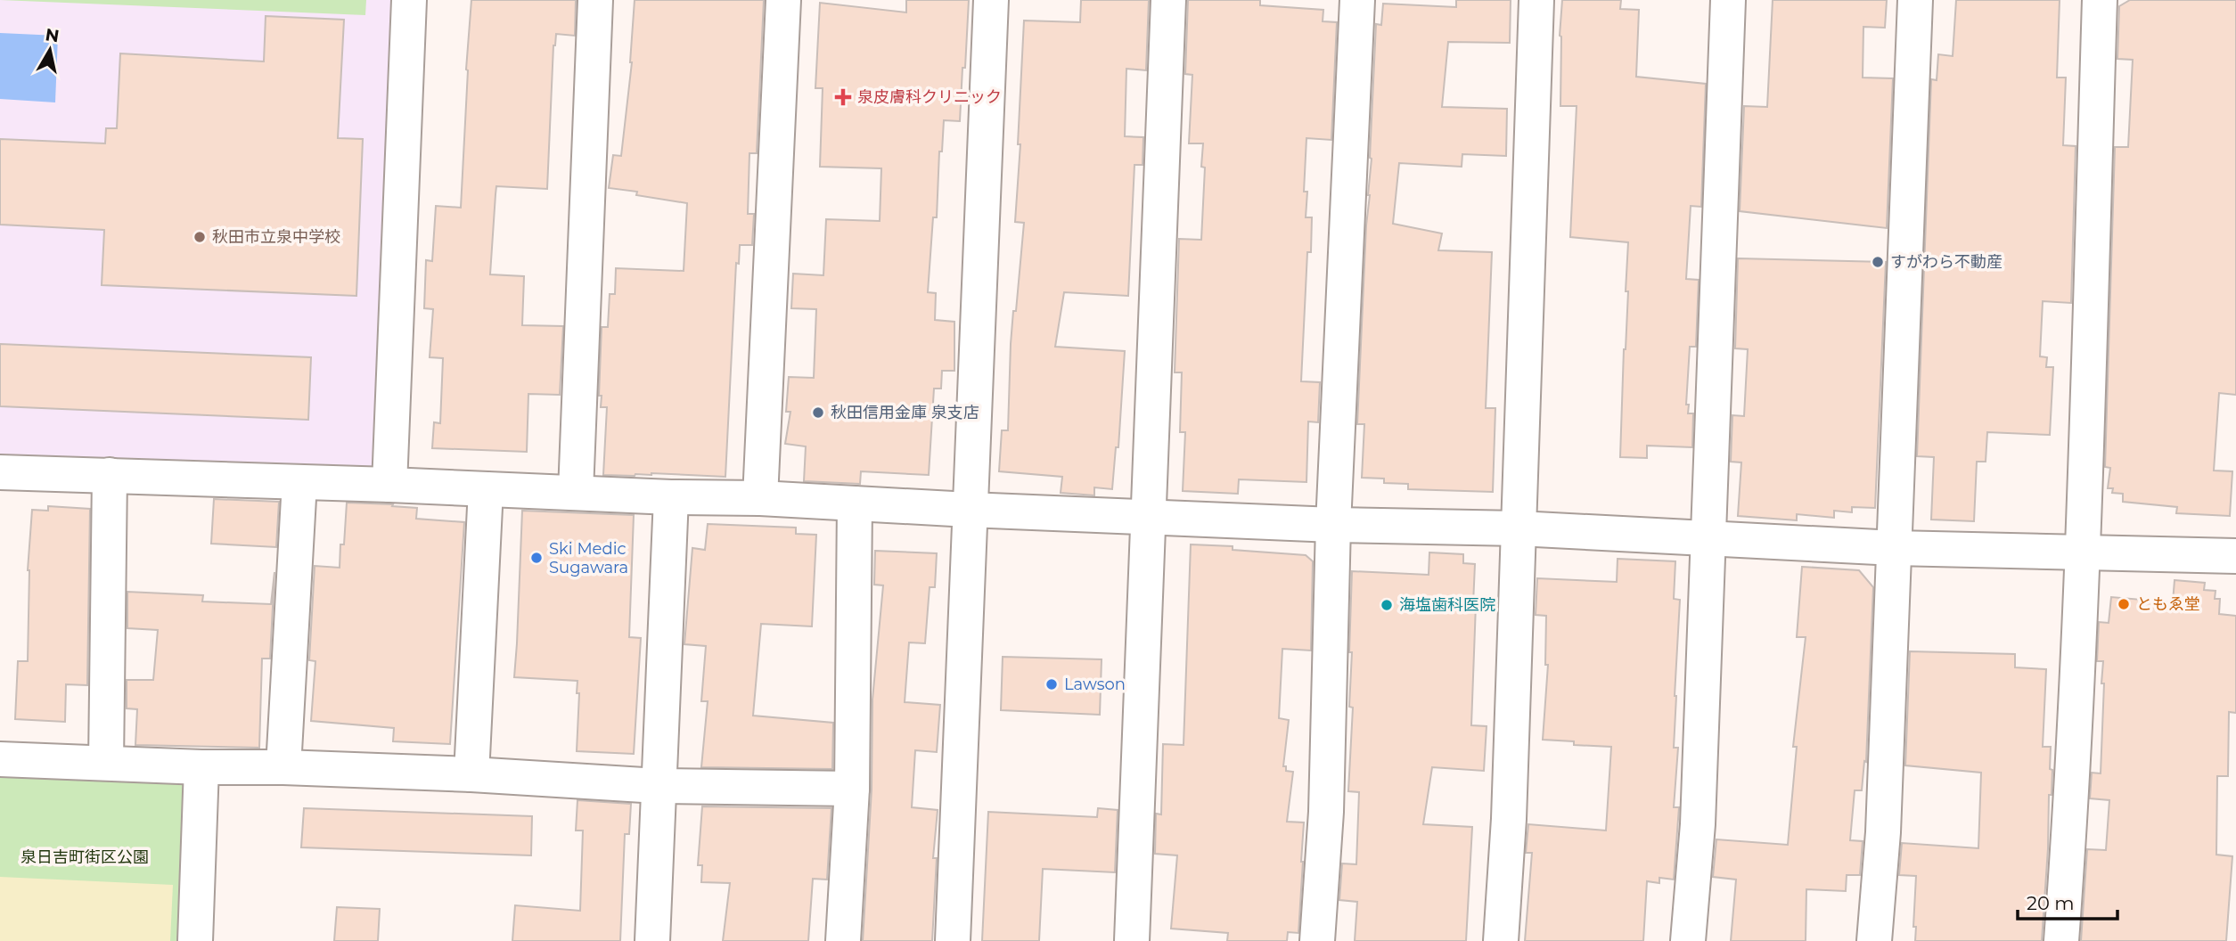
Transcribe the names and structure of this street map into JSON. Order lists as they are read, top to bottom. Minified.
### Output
{"parks":["泉日吉町街区公園"],"places":{"health":["泉皮膚科クリニック"],"other":["秋田市立泉中学校","すがわら不動産","秋田信用金庫 泉支店","Ski Medic Sugawara","ともゑ堂","海塩歯科医院","Lawson"]},"scale_bar":"20 m","north":"top"}
